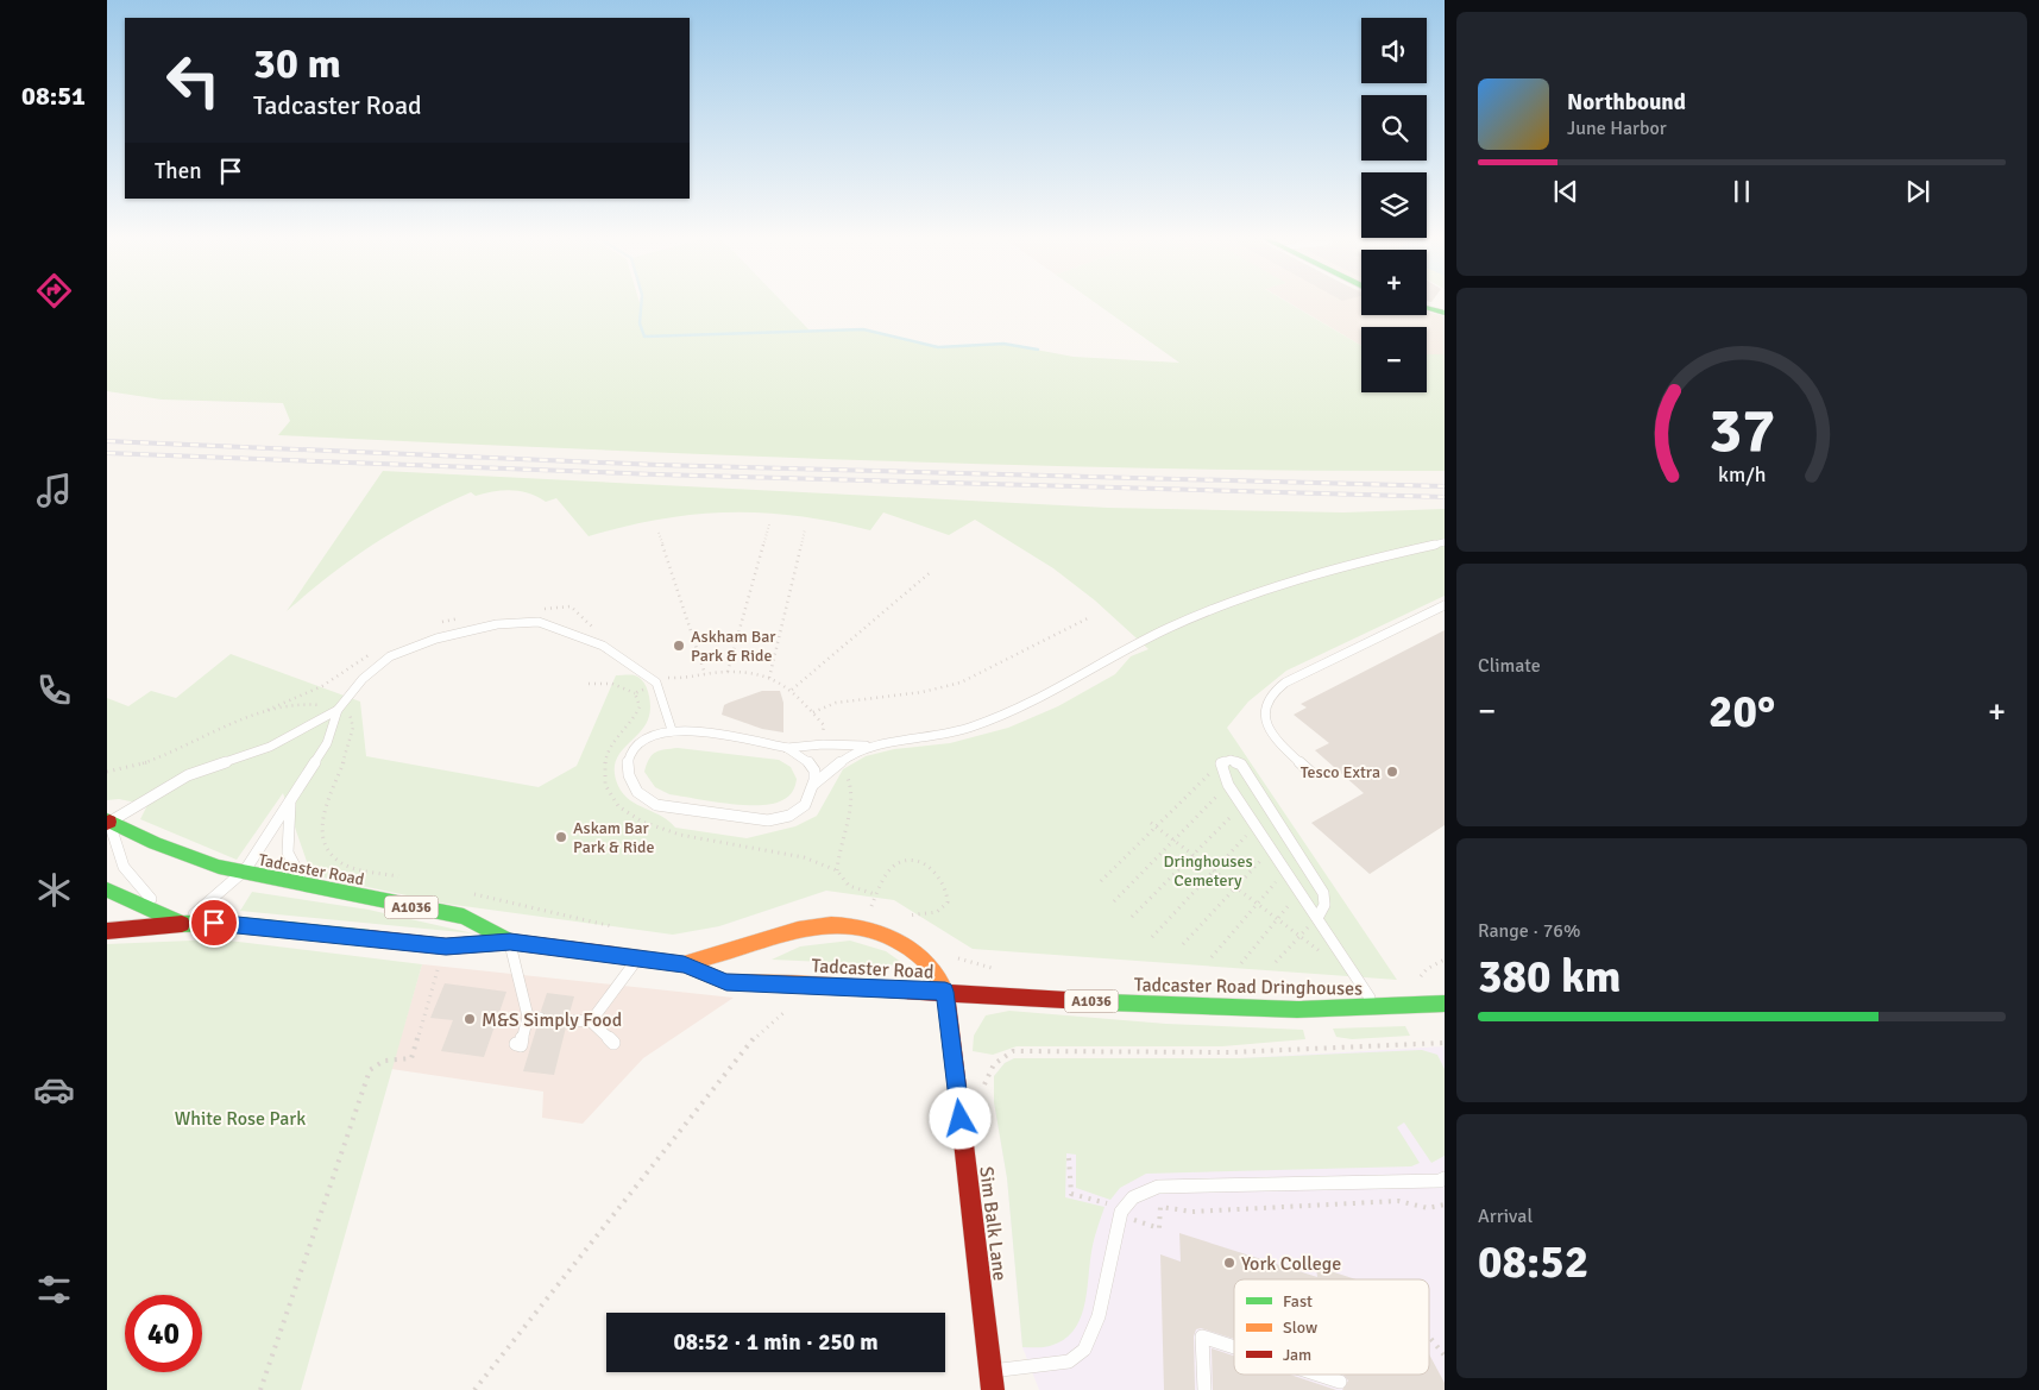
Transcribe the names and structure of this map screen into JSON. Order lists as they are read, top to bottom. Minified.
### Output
{"streets":{"main road":["Tadcaster Road","A1036","Tadcaster Road Dringhouses","Sim Balk Lane"]},"crossings":[["Tadcaster Road","Tadcaster Road Dringhouses"],["Tadcaster Road","Sim Balk Lane"],["Tadcaster Road Dringhouses","Sim Balk Lane"]],"parks":["Dringhouses Cemetery","White Rose Park"],"places":["Askham Bar Park & Ride","Tesco Extra","Askam Bar Park & Ride","M&S Simply Food","York College"],"legend":["Fast","Slow","Jam"],"page":{"tabs":"08:51","map_buttons":["+","−"],"turn":["30 m","Tadcaster Road"],"song":["Northbound","June Harbor"],"then":"Then","tile":["Climate",["Range · 76%","380 km"],["Arrival","08:52"]],"heat":["−","20°","+"],"limit":"40","trip":"08:52 · 1 min · 250 m","gauge":["37","km/h"]}}
